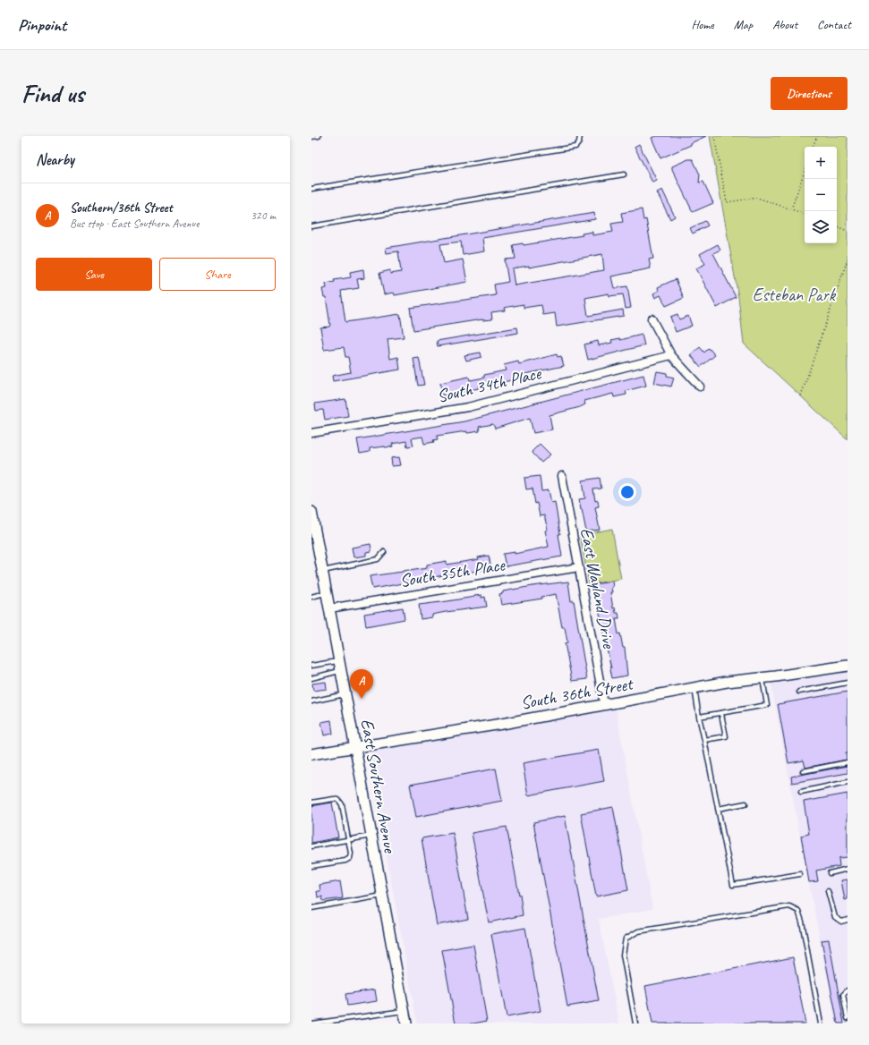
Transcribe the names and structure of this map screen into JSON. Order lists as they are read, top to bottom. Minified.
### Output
{"streets":{"street":["South 34th Place","South 35th Place","East Wayland Drive","South 36th Street","East Southern Avenue"]},"crossings":[["South 35th Place","East Wayland Drive"],["South 35th Place","East Southern Avenue"],["East Wayland Drive","South 36th Street"],["South 36th Street","East Southern Avenue"]],"parks":["Esteban Park"],"page":{"header":"Pinpoint","nav":["Home","Map","About","Contact"],"buttons":["Directions",["Save","Share"]],"title":"Find us","heading":"Nearby","map_buttons":["+","−"],"list":[{"mark":"A","name":"Southern/36th Street","note":"Bus stop · East Southern Avenue","value":"320 m"}],"pins":"A"}}
